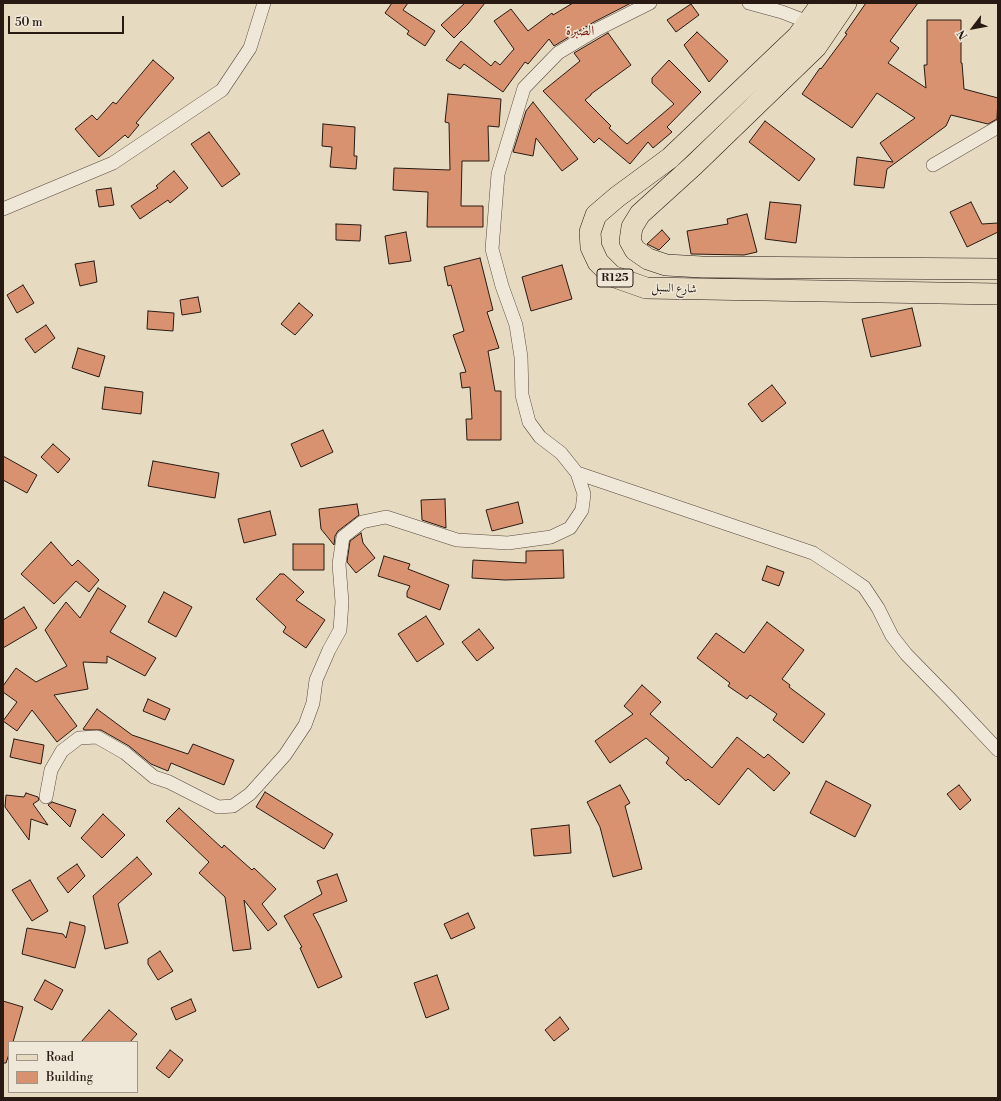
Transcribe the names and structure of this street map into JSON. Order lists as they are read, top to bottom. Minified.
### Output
{"streets":{"main road":["R125","شارع السبل"]},"districts":["الضبرة"],"legend":["Road","Building"],"scale_bar":"50 m","north":"bottom left"}
